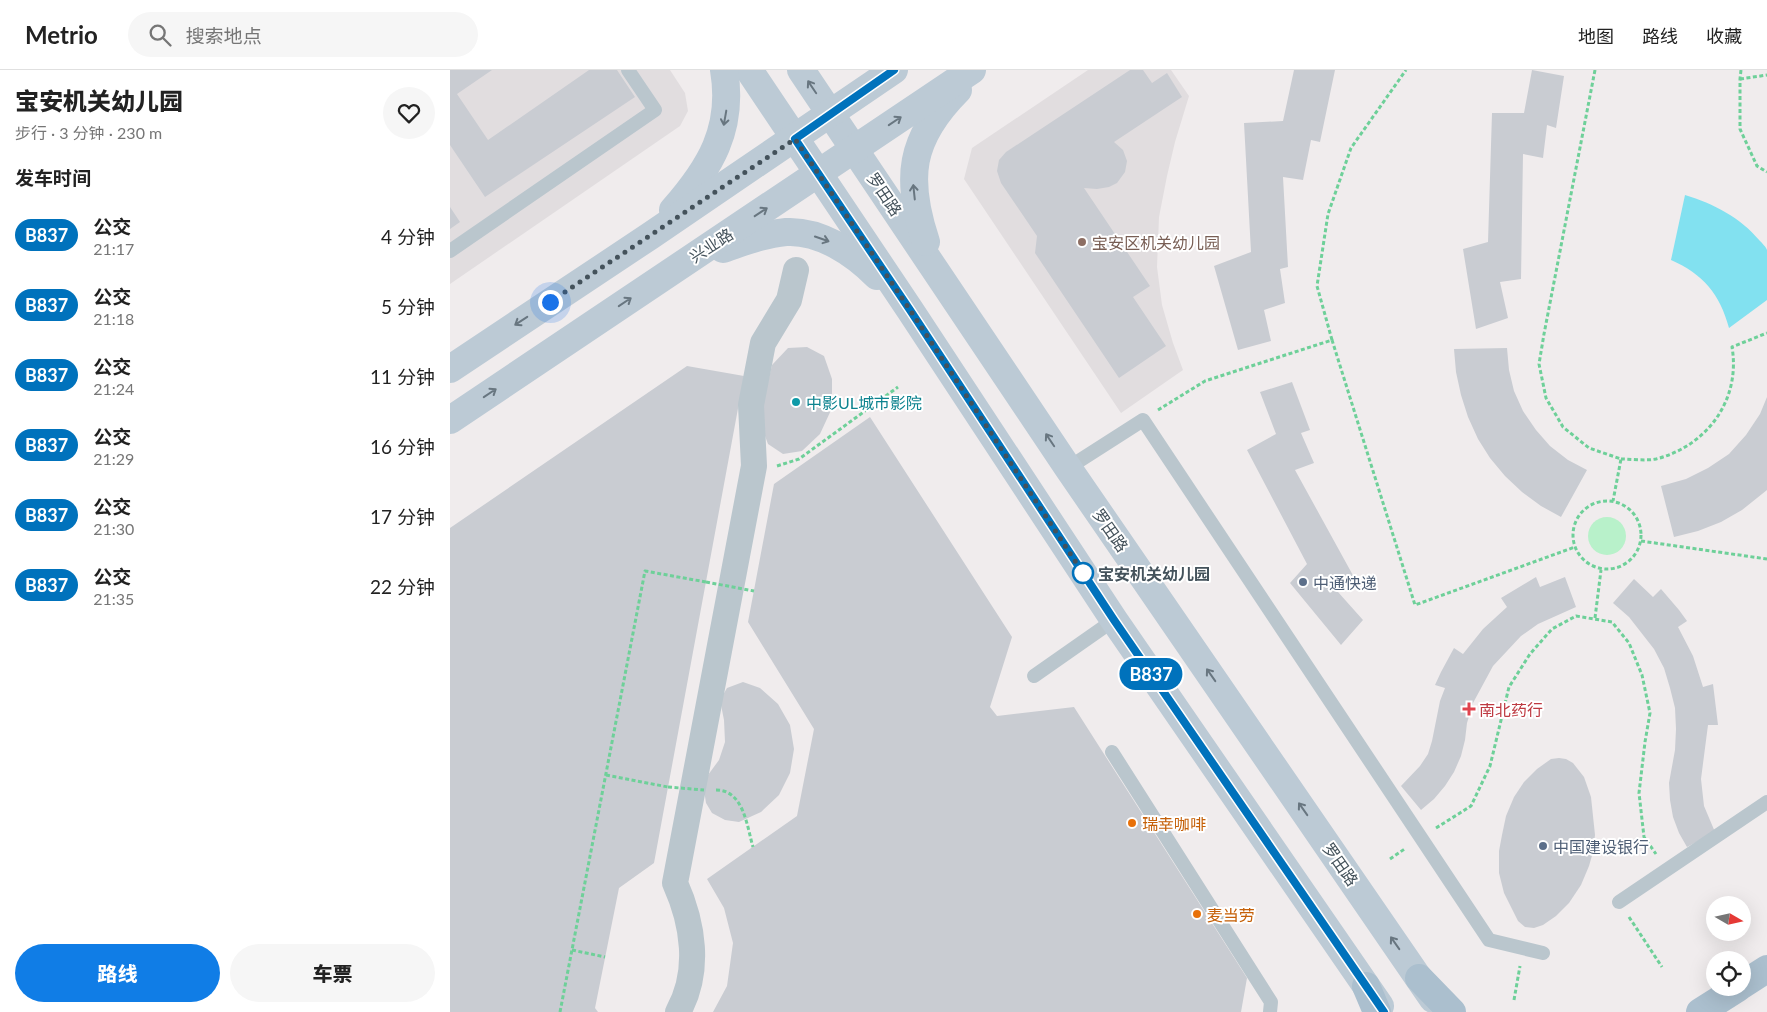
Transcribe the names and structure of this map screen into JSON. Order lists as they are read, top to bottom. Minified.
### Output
{"streets":{"main road":["罗田路","兴业路"]},"crossings":[["罗田路","兴业路"]],"places":{"other":["宝安区机关幼儿园","中影UL城市影院","宝安机关幼儿园","中通快递","瑞幸咖啡","中国建设银行","麦当劳"],"health":["南北药行"]},"lines":["bus line B837"],"north":"right","page":{"header":"Metrio","search":"搜索地点","nav":["地图","路线","收藏"],"heading":[["宝安机关幼儿园","步行 · 3 分钟 · 230 m"],"发车时间"],"on_map":"B837","list":[{"mark":"B837","name":"公交","note":"21:17","value":"4 分钟"},{"mark":"B837","name":"公交","note":"21:18","value":"5 分钟"},{"mark":"B837","name":"公交","note":"21:24","value":"11 分钟"},{"mark":"B837","name":"公交","note":"21:29","value":"16 分钟"},{"mark":"B837","name":"公交","note":"21:30","value":"17 分钟"},{"mark":"B837","name":"公交","note":"21:35","value":"22 分钟"}],"buttons":["路线","车票"]}}
